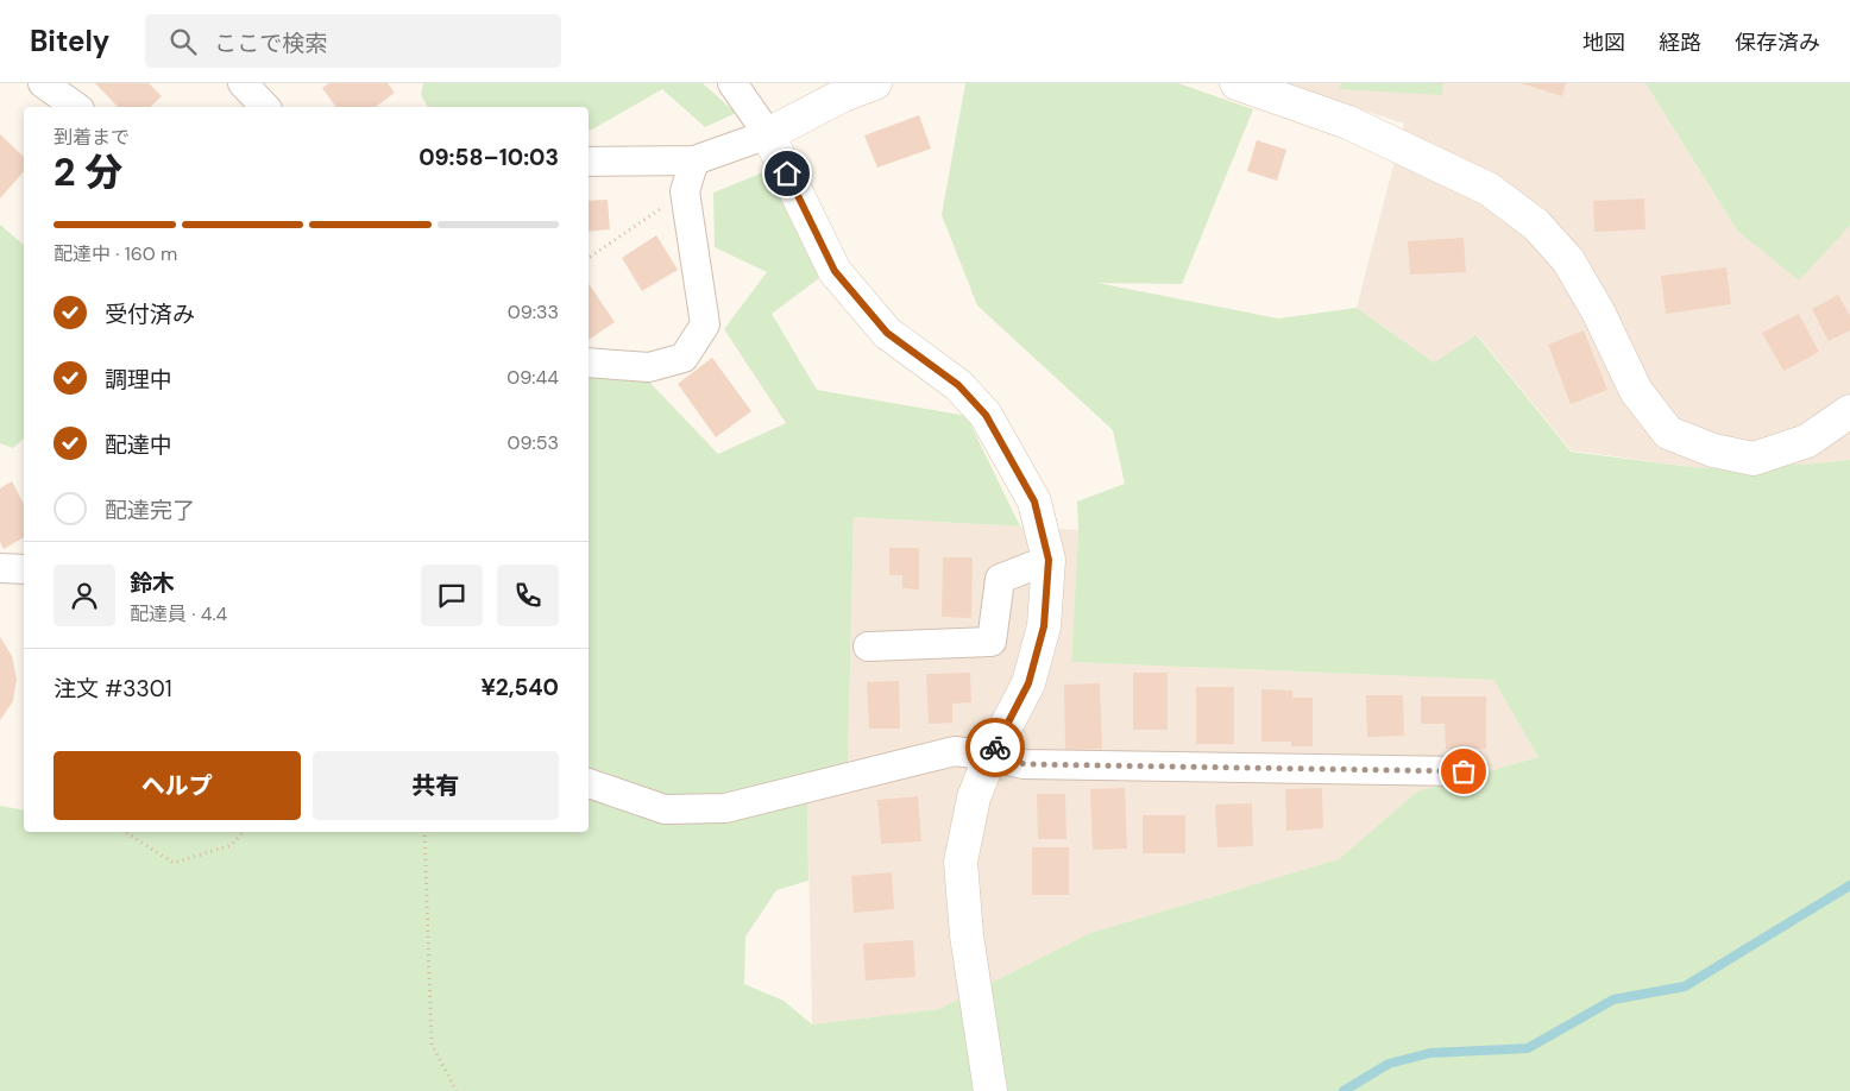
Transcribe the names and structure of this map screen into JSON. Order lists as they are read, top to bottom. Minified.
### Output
{"page":{"header":"Bitely","search":"ここで検索","nav":["地図","経路","保存済み"],"heading":["2 分","到着まで","09:58–10:03"],"panel":["鈴木","配達員 · 4.4","注文 #3301","¥2,540"],"bar":"配達中 · 160 m","list":[["受付済み","09:33"],["調理中","09:44"],["配達中","09:53"],"配達完了"],"buttons":["ヘルプ","共有"]}}
